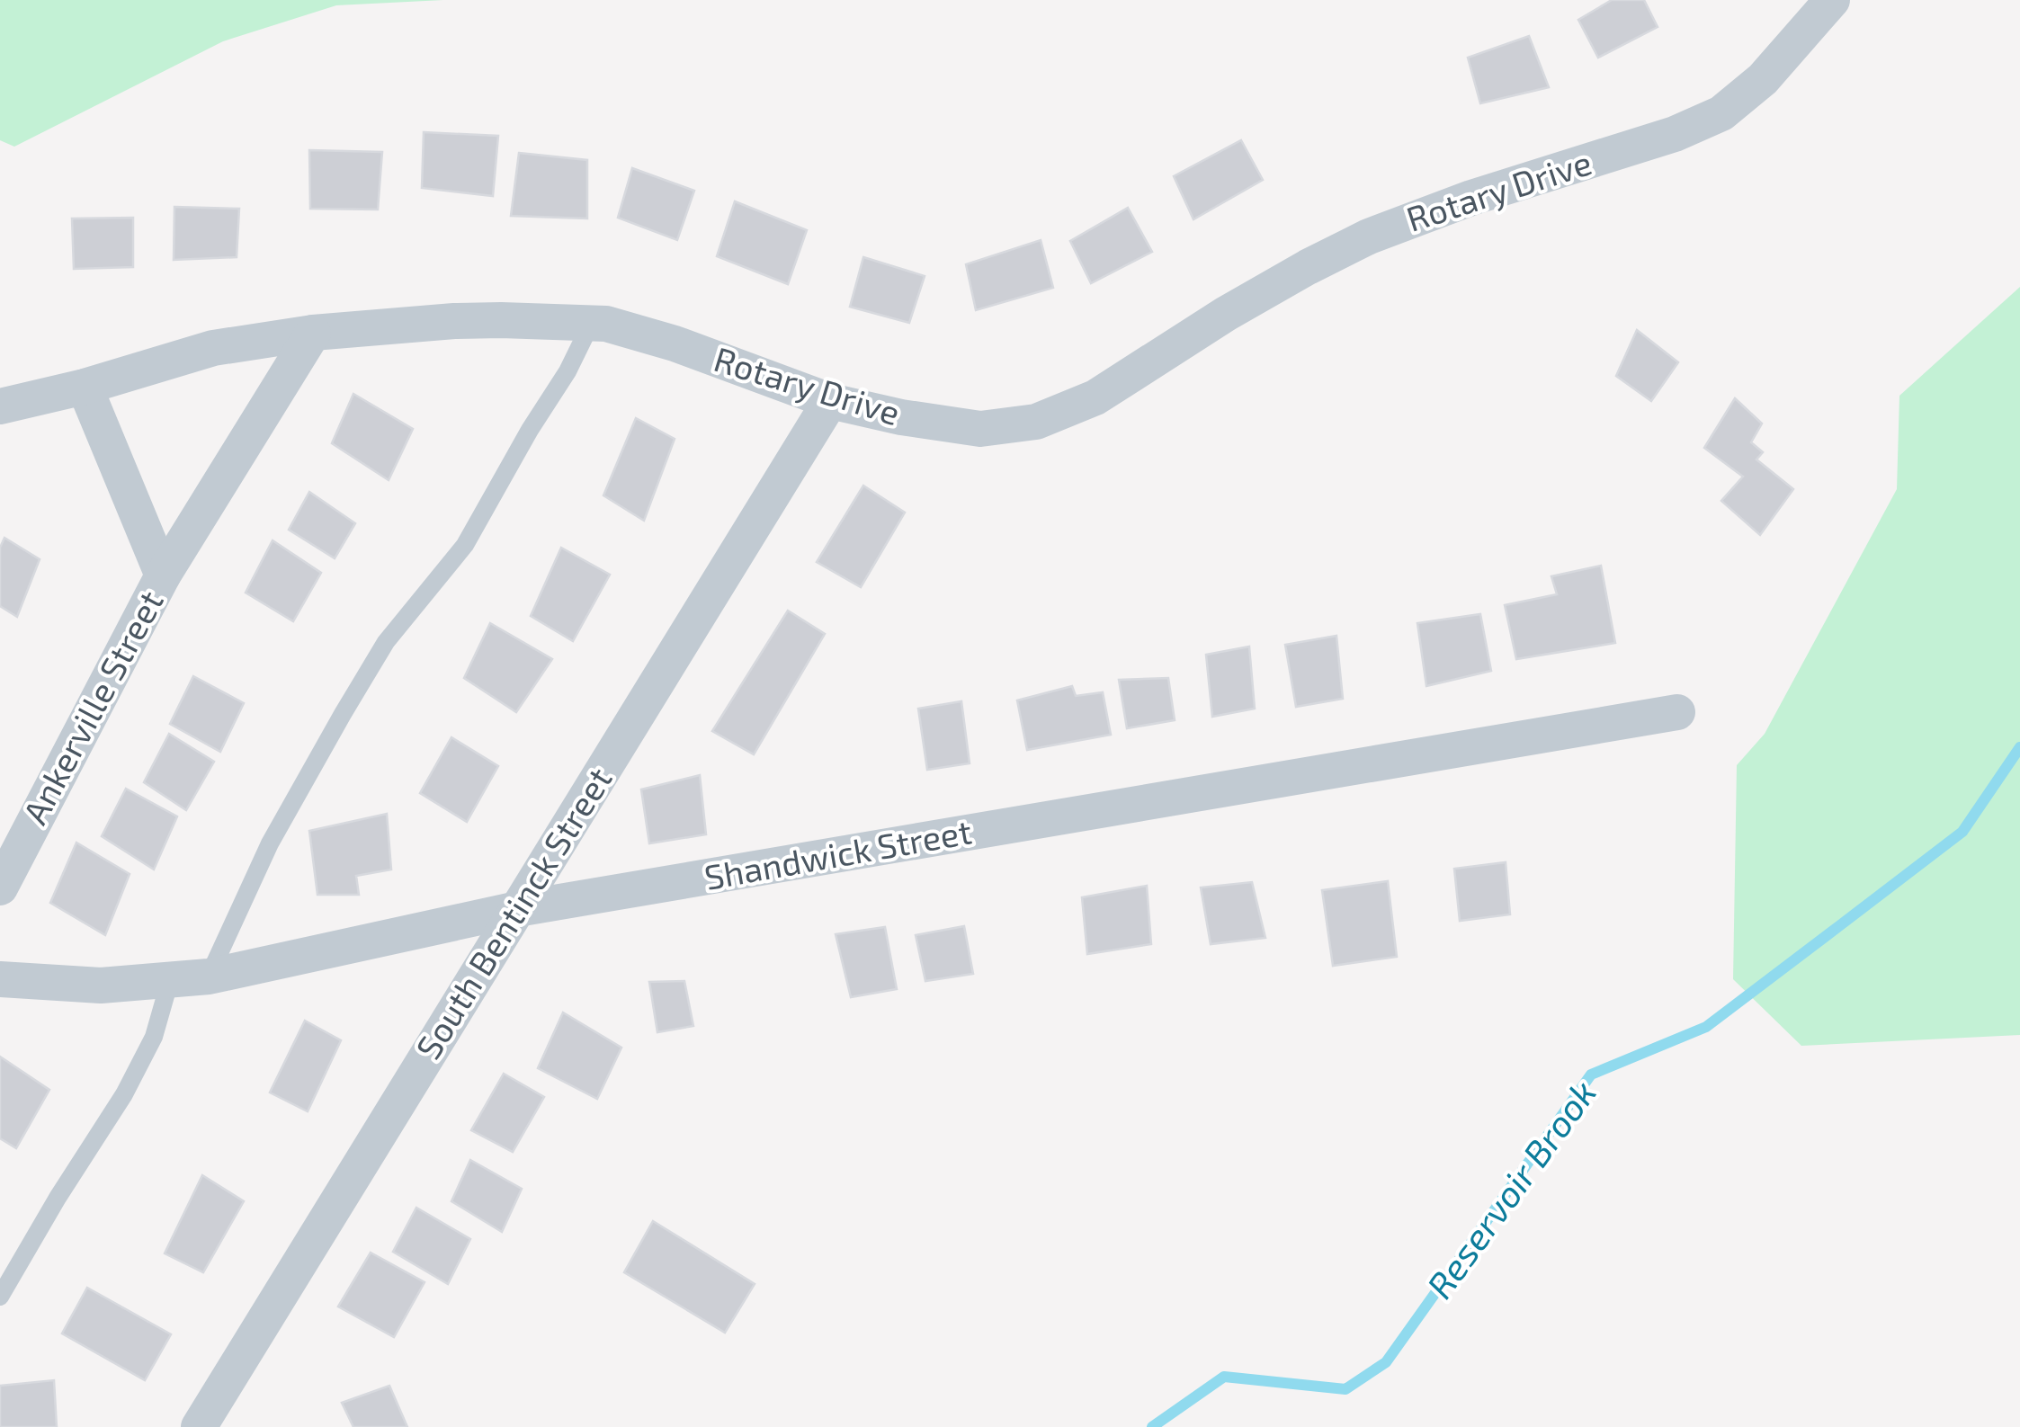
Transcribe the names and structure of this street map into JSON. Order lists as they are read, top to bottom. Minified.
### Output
{"streets":{"street":["Rotary Drive","Ankerville Street","Shandwick Street","South Bentinck Street"]},"crossings":[["Rotary Drive","Ankerville Street"],["Rotary Drive","South Bentinck Street"],["Shandwick Street","South Bentinck Street"]],"water":["Reservoir Brook"]}
